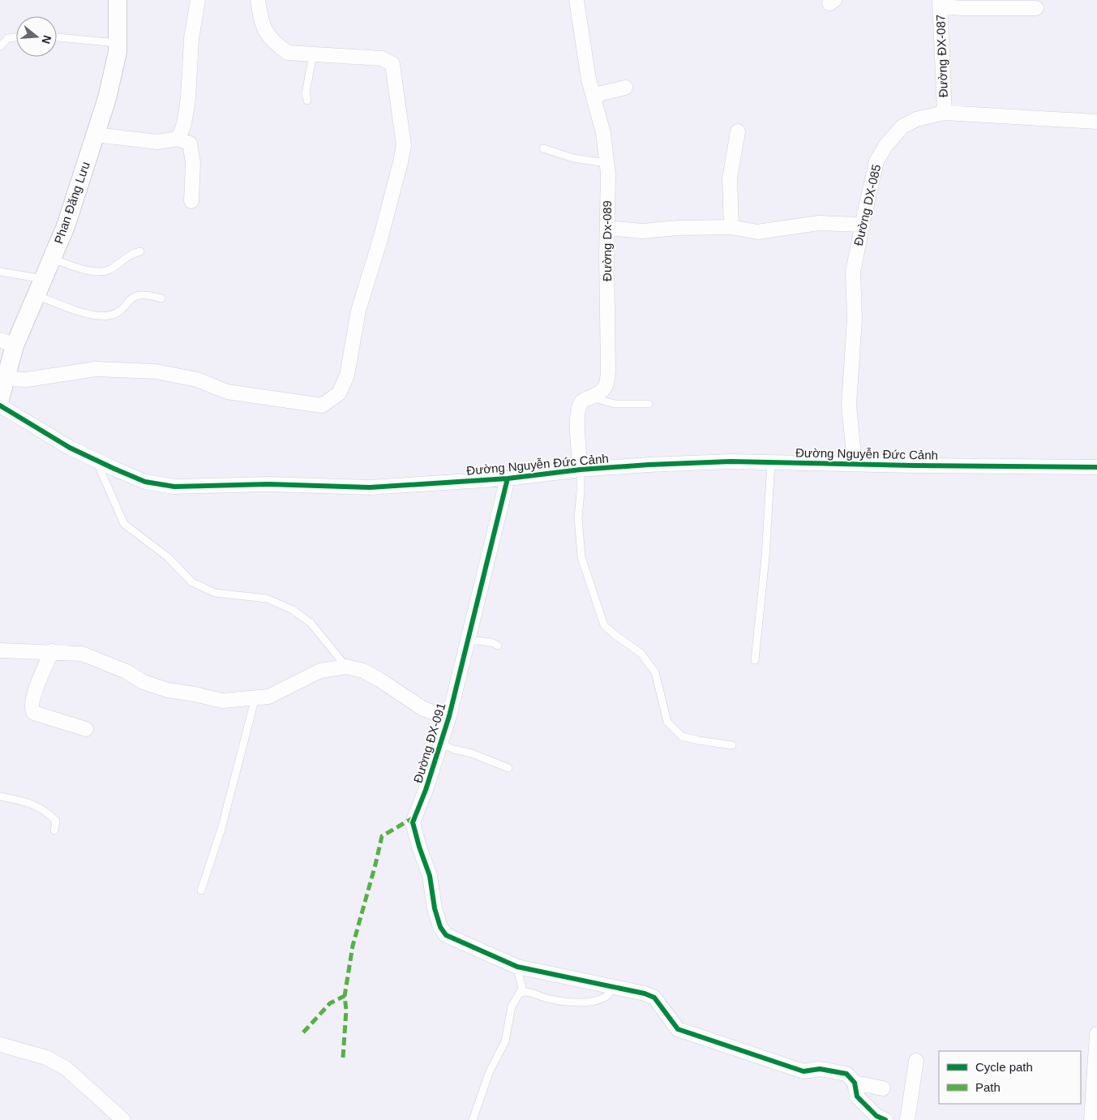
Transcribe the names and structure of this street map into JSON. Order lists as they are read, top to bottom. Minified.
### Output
{"streets":{"street":["Đường ĐX-087","Phan Đăng Lưu","Đường DX-085","Đường Dx-089","Đường Nguyễn Đức Cảnh","Đường ĐX-091"]},"crossings":[["Đường ĐX-087","Đường DX-085"],["Đường DX-085","Đường Nguyễn Đức Cảnh"],["Đường Dx-089","Đường Nguyễn Đức Cảnh"],["Đường Nguyễn Đức Cảnh","Đường ĐX-091"]],"legend":["Cycle path","Path"],"north":"right"}
